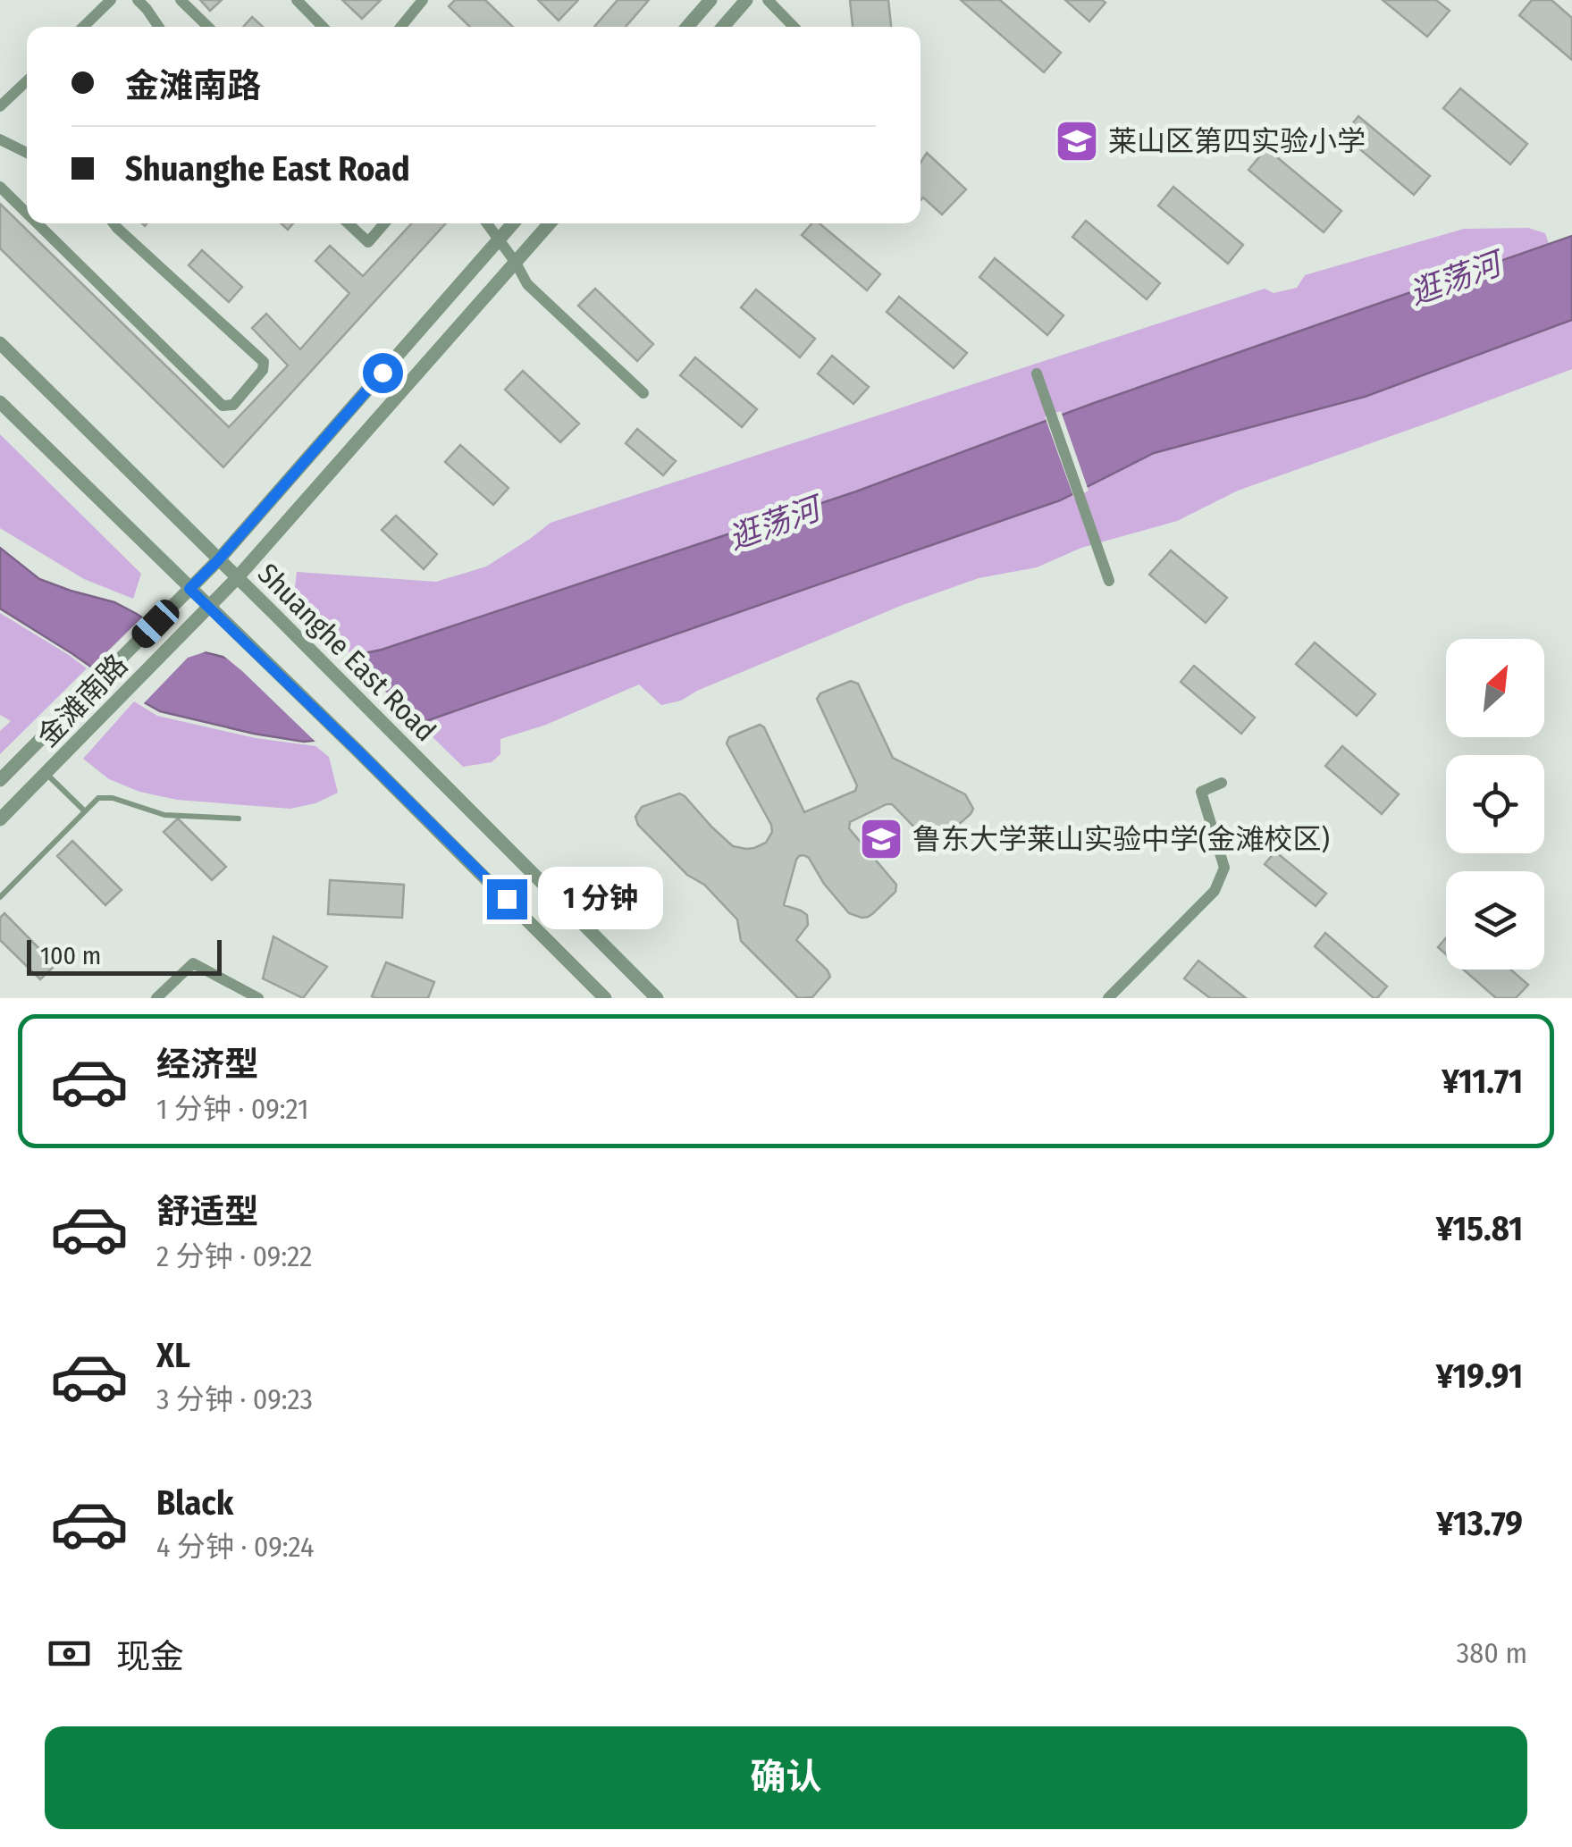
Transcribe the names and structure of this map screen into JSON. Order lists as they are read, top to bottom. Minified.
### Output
{"streets":{"street":["Shuanghe East Road","金滩南路"]},"crossings":[["Shuanghe East Road","金滩南路"]],"water":["逛荡河"],"places":{"school or university":["莱山区第四实验小学","鲁东大学莱山实验中学(金滩校区)"]},"scale_bar":"100 m","north":"top right","page":{"banner":["金滩南路","Shuanghe East Road"],"bubble":"1 分钟","scale":"100 m","list":[{"name":"经济型","note":"1 分钟 · 09:21","value":"¥11.71"},{"name":"舒适型","note":"2 分钟 · 09:22","value":"¥15.81"},{"name":"XL","note":"3 分钟 · 09:23","value":"¥19.91"},{"name":"Black","note":"4 分钟 · 09:24","value":"¥13.79"}],"pay":["现金","380 m"],"buttons":"确认"}}
